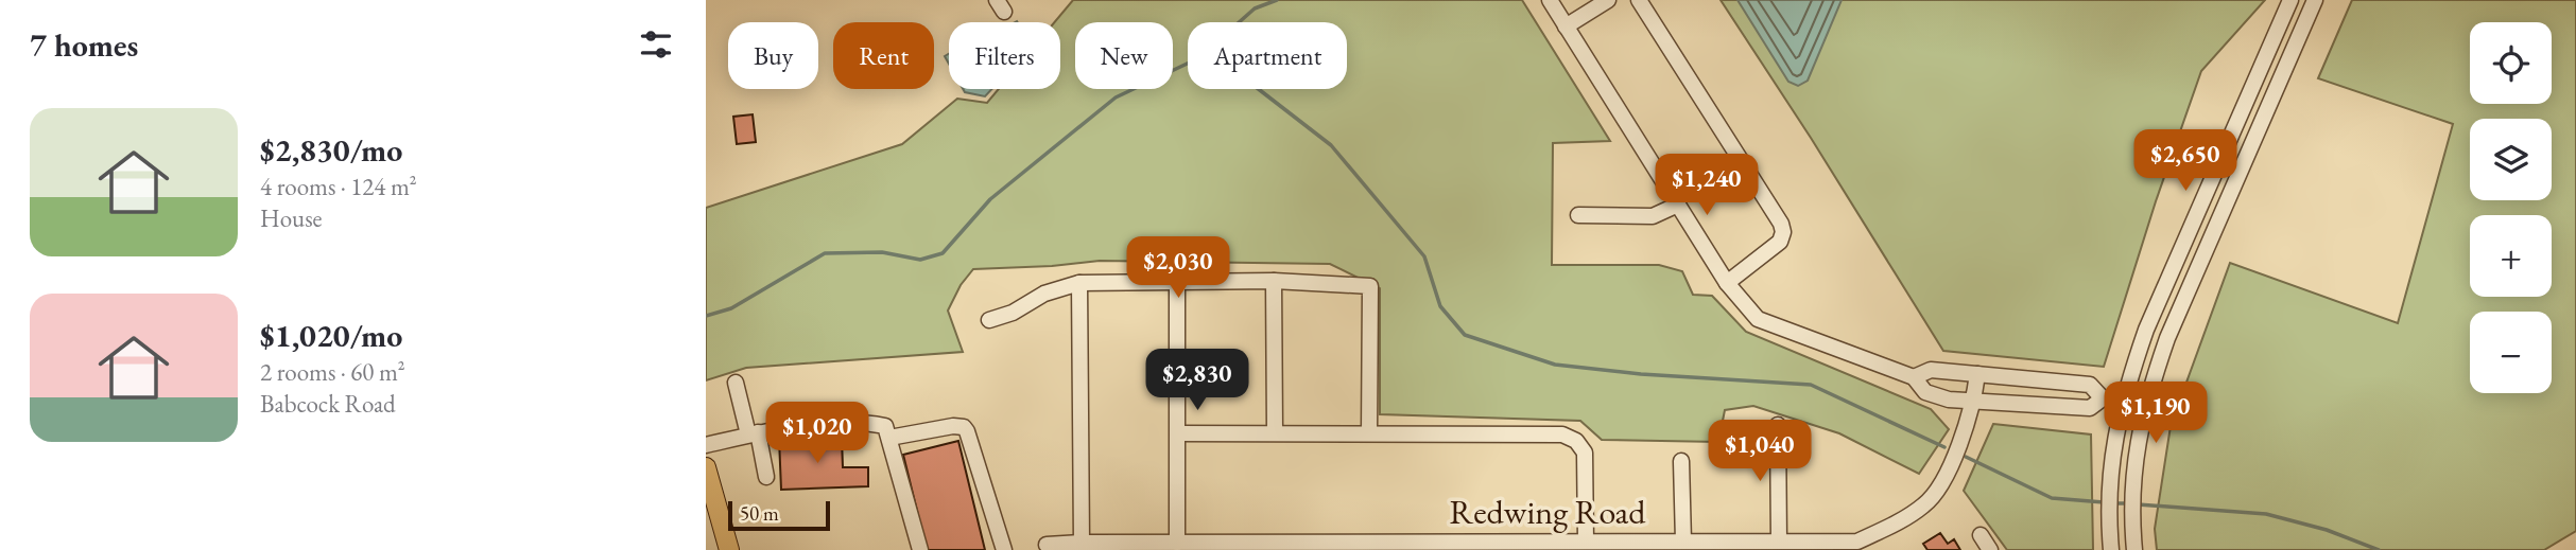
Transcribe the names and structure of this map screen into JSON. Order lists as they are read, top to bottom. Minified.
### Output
{"streets":{"street":["Redwing Road"]},"scale_bar":"50 m","page":{"heading":"7 homes","map_buttons":["+","−"],"chip":["Buy","Rent","Filters","New","Apartment"],"list":[{"name":"$2,830/mo","note":"4 rooms · 124 m² · House"},{"name":"$1,020/mo","note":"2 rooms · 60 m² · Babcock Road"}],"price":["$2,650","$1,240","$2,030","$2,830","$1,190","$1,020","$1,040"],"scale":"50 m"}}
